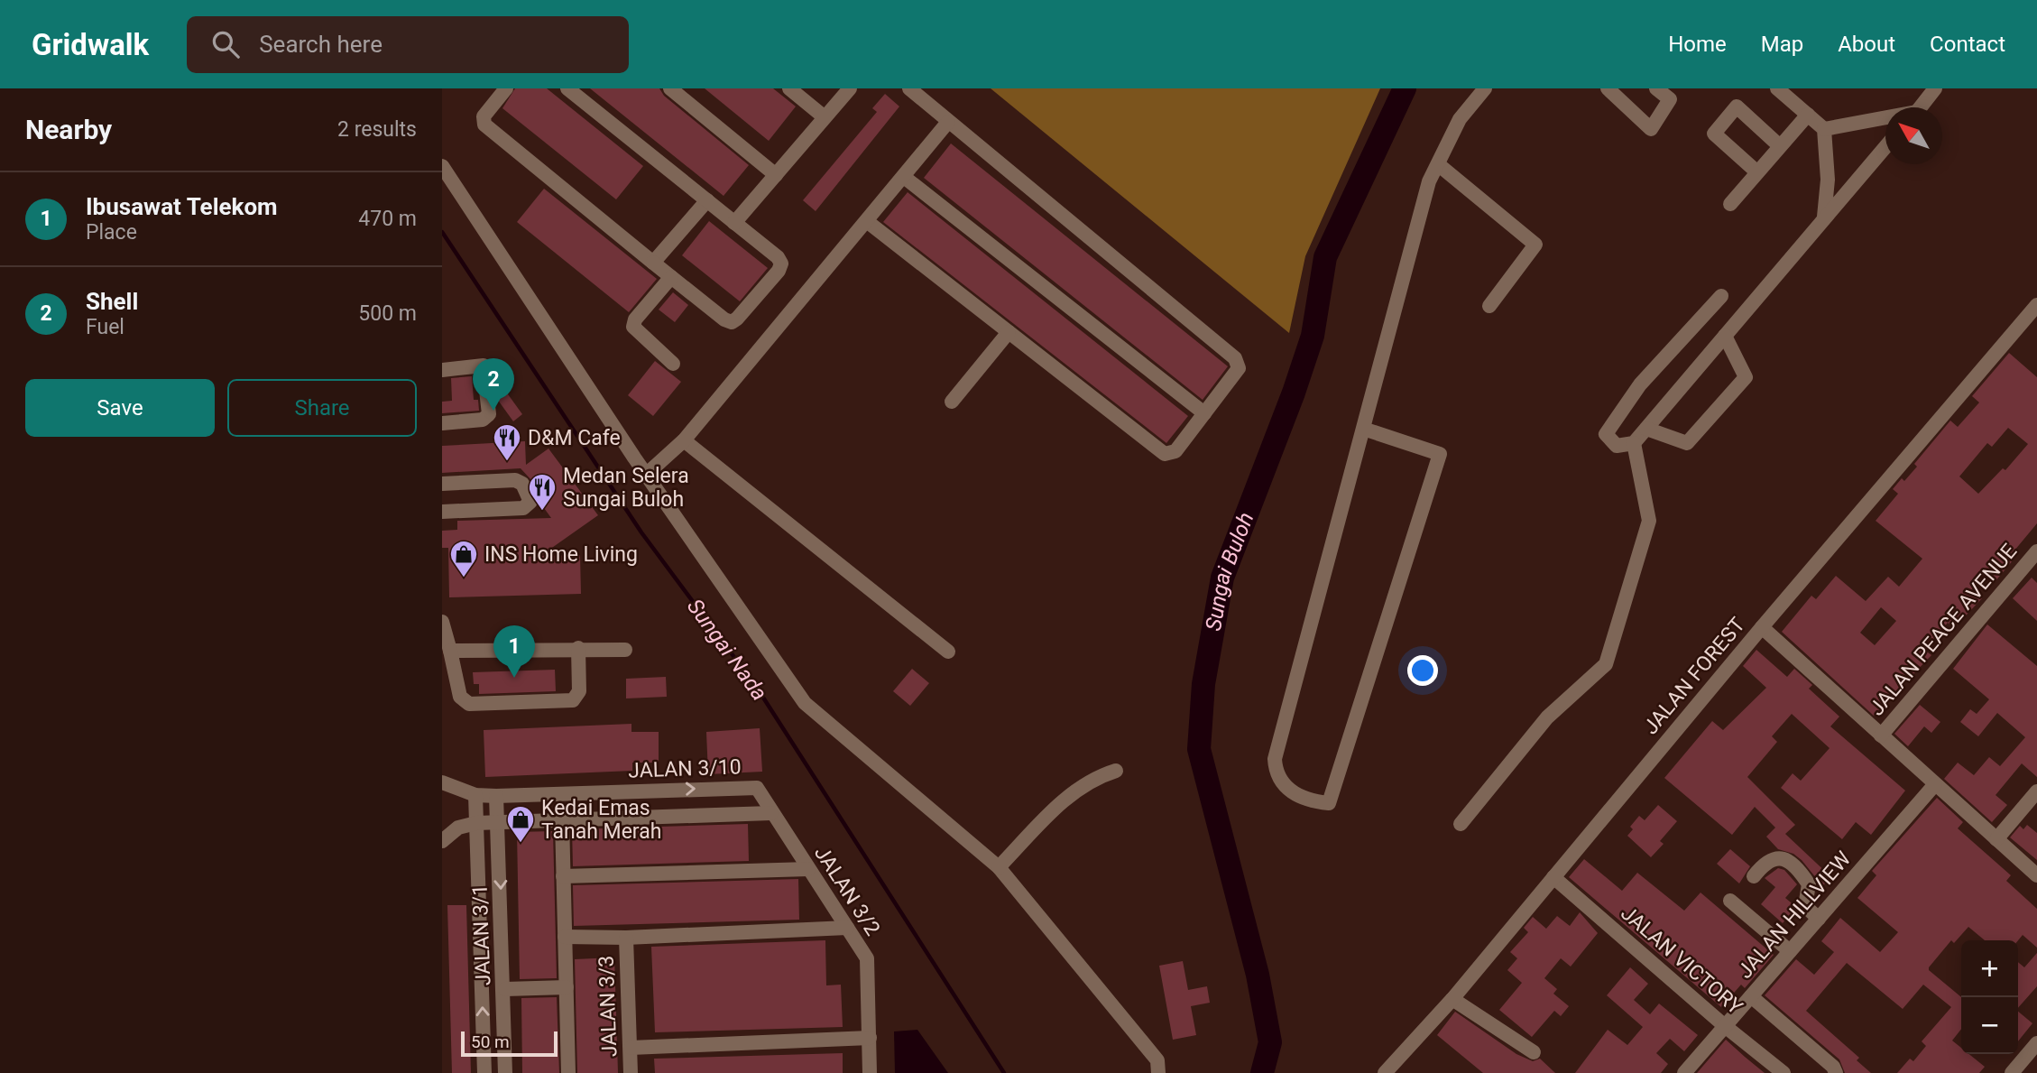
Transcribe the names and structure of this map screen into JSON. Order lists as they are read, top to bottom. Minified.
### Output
{"streets":{"street":["JALAN PEACE AVENUE","JALAN FOREST","JALAN 3/10","JALAN 3/2","JALAN HILLVIEW","JALAN 3/1","JALAN VICTORY","JALAN 3/3"]},"crossings":[["JALAN FOREST","JALAN VICTORY"],["JALAN 3/10","JALAN 3/2"],["JALAN 3/10","JALAN 3/1"],["JALAN HILLVIEW","JALAN VICTORY"]],"water":["Sungai Buloh","Sungai Nada"],"places":{"restaurant":["D&M Cafe","Medan Selera Sungai Buloh"],"shop":["INS Home Living","Kedai Emas Tanah Merah"]},"scale_bar":"50 m","north":"top left","page":{"header":"Gridwalk","search":"Search here","nav":["Home","Map","About","Contact"],"heading":["Nearby","2 results"],"list":[{"mark":"1","name":"Ibusawat Telekom","note":"Place","value":"470 m"},{"mark":"2","name":"Shell","note":"Fuel","value":"500 m"}],"pins":["2","1"],"buttons":["Save","Share"],"map_buttons":["+","−"],"scale":"50 m"}}
